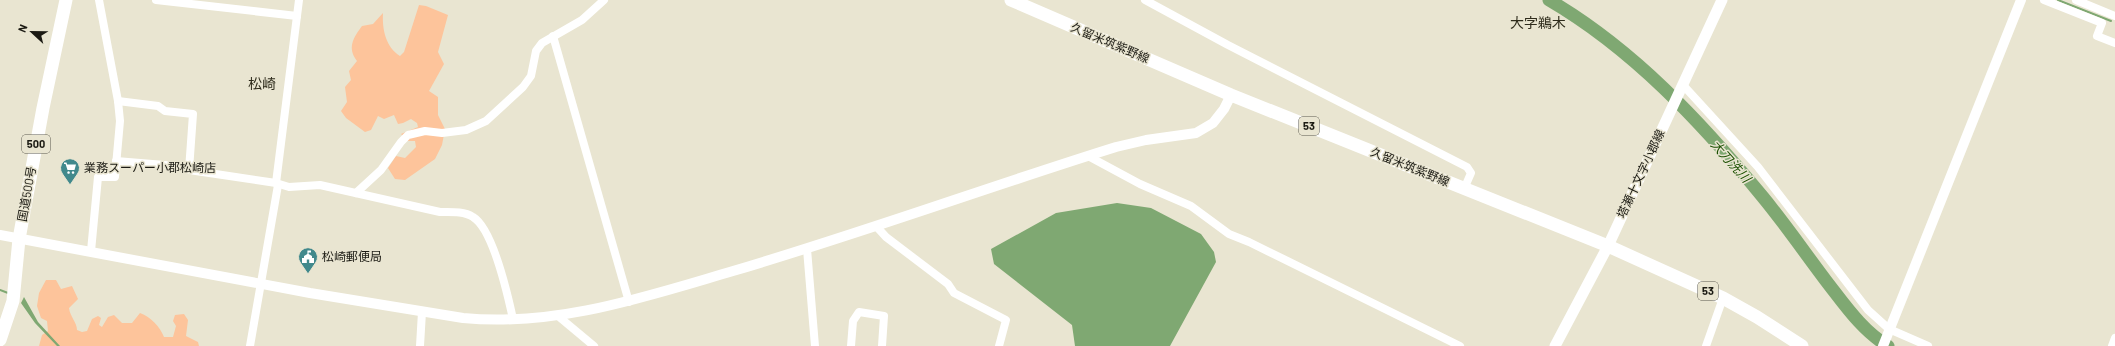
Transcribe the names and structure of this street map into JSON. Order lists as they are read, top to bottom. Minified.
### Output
{"streets":{"main road":["久留米筑紫野線","53","500","塔瀬十文字小郡線","国道500号"]},"crossings":[["久留米筑紫野線","塔瀬十文字小郡線"]],"districts":["大字鵜木","松崎"],"water":["大刀洗川"],"places":{"supermarket":["業務スーパー小郡松崎店"],"public building":["松崎郵便局"]},"north":"left"}
